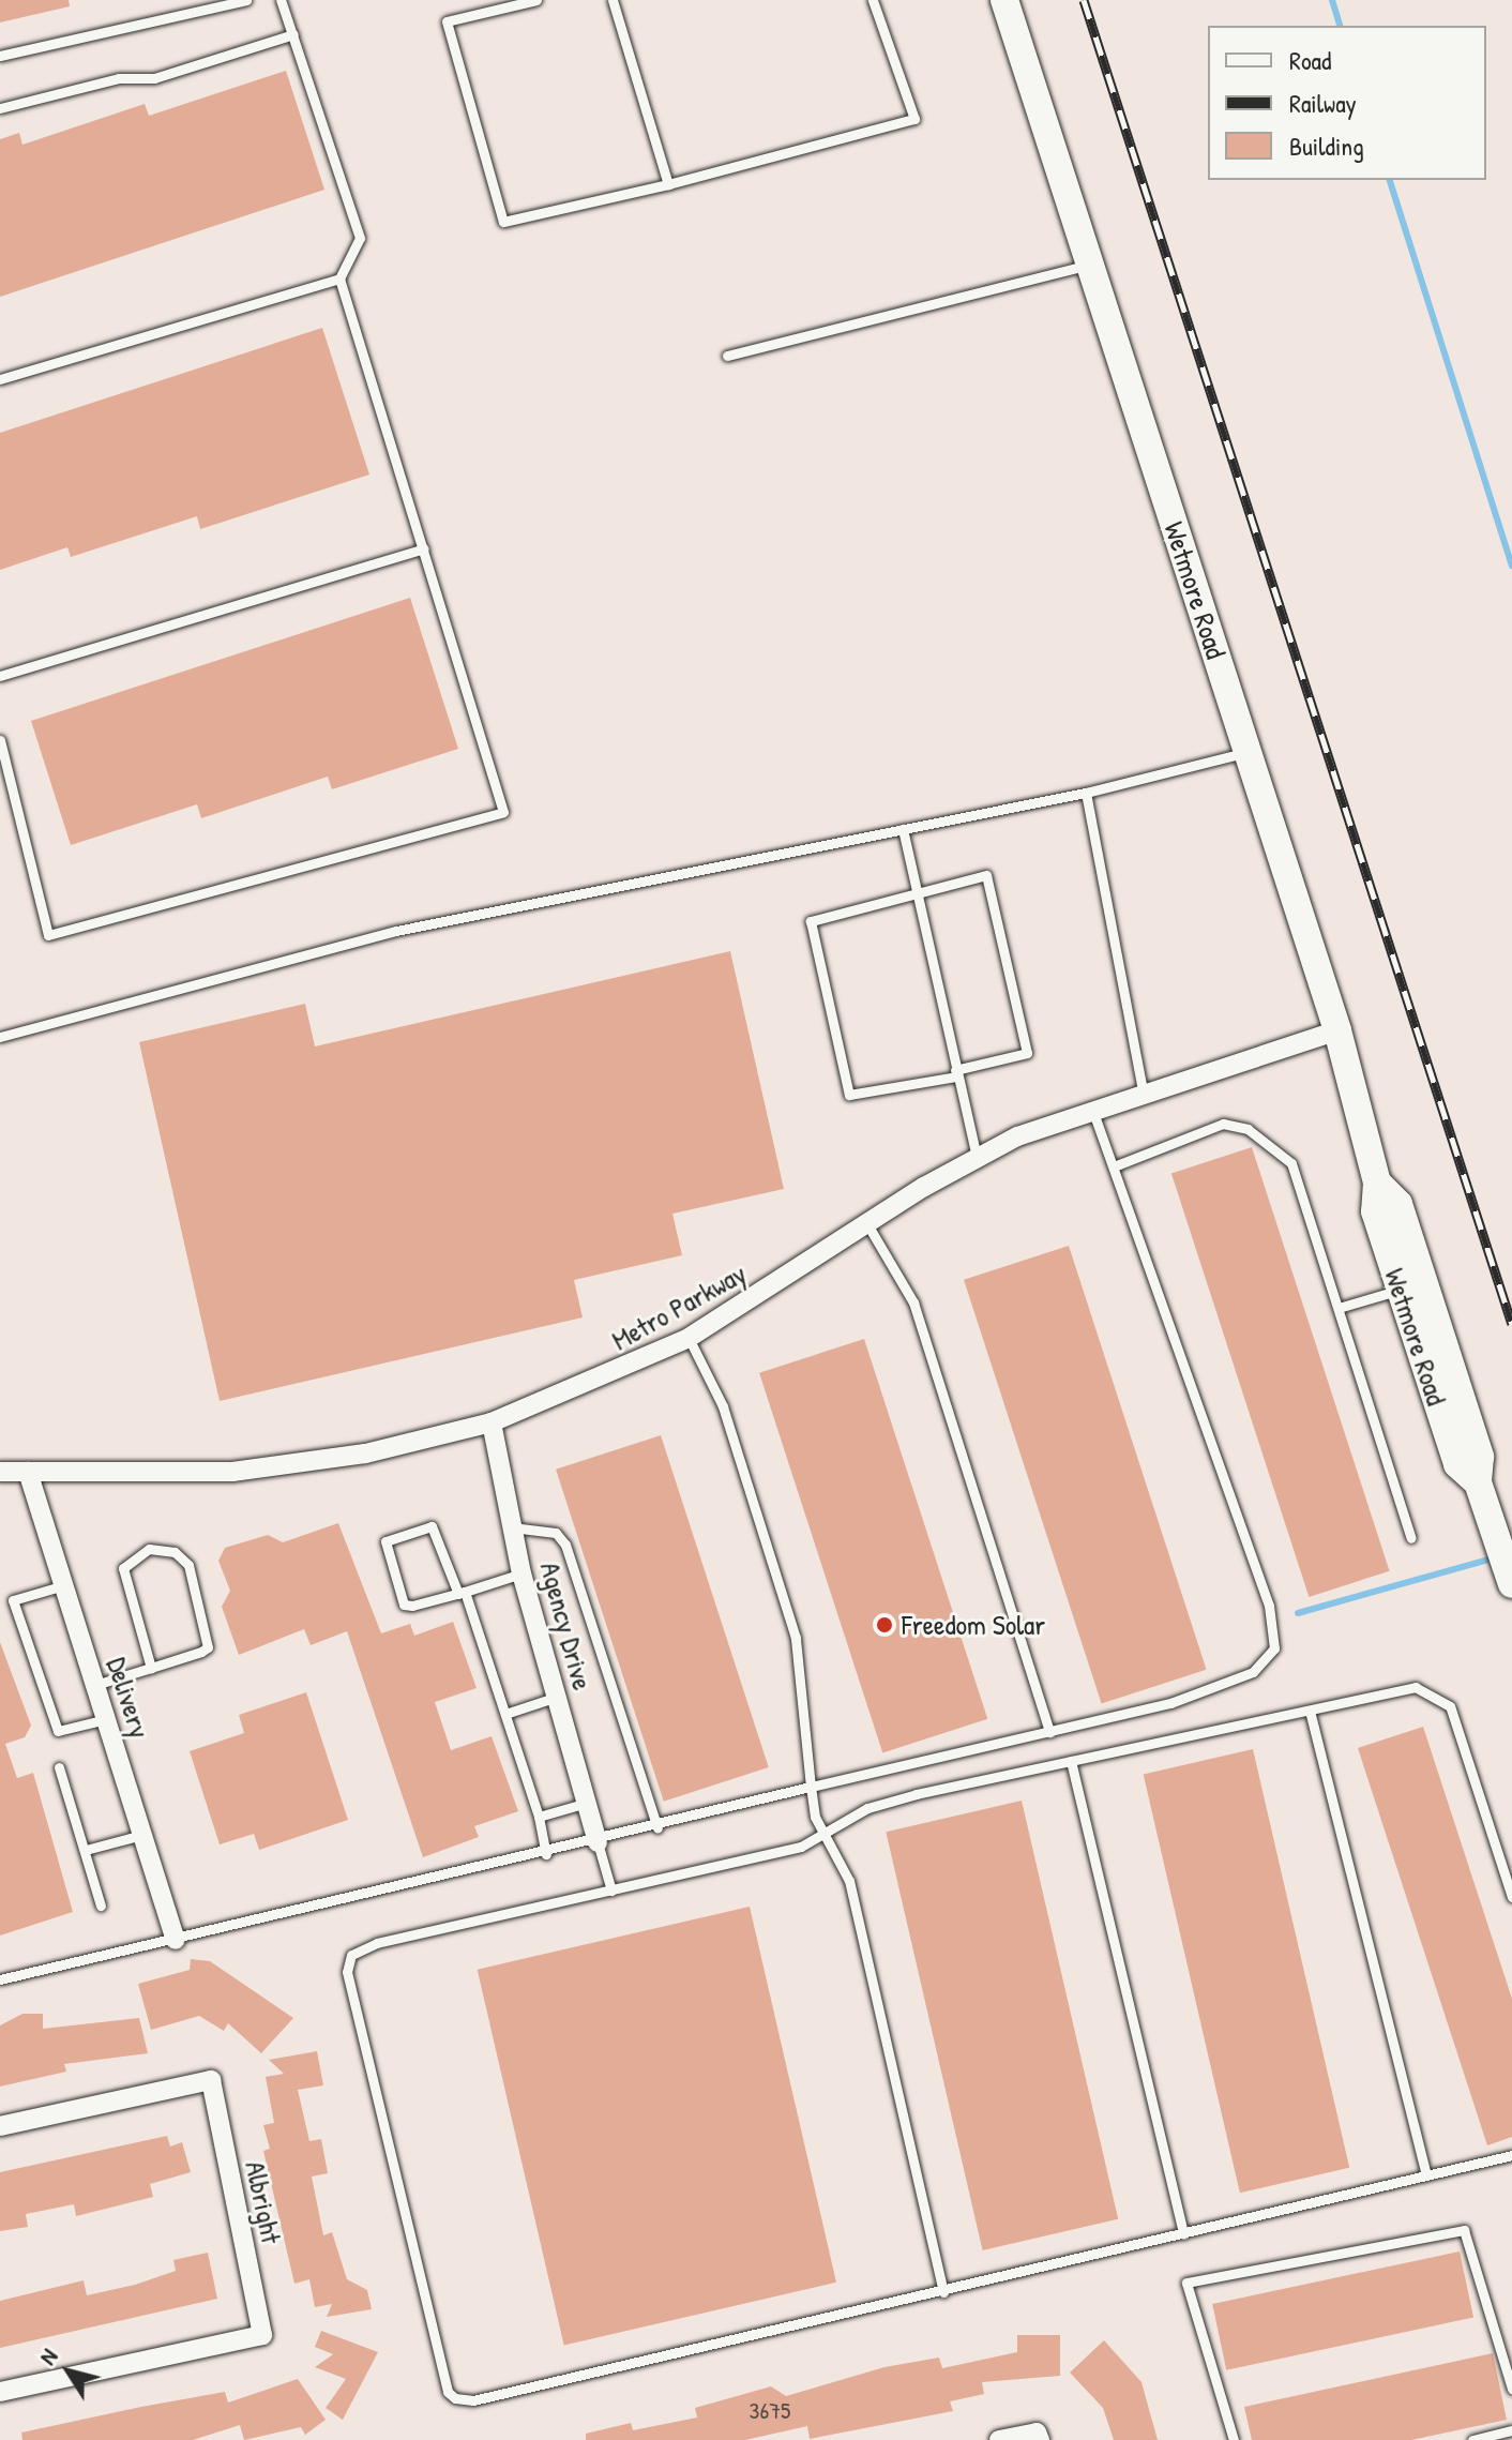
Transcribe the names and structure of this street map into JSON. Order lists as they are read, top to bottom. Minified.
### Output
{"streets":{"main road":["Wetmore Road"],"street":["Metro Parkway","Agency Drive","Delivery","Albright"]},"crossings":[["Wetmore Road","Metro Parkway"],["Metro Parkway","Agency Drive"],["Metro Parkway","Delivery"]],"places":["Freedom Solar"],"house_numbers":["3675"],"legend":["Road","Railway","Building"],"north":"top left"}
